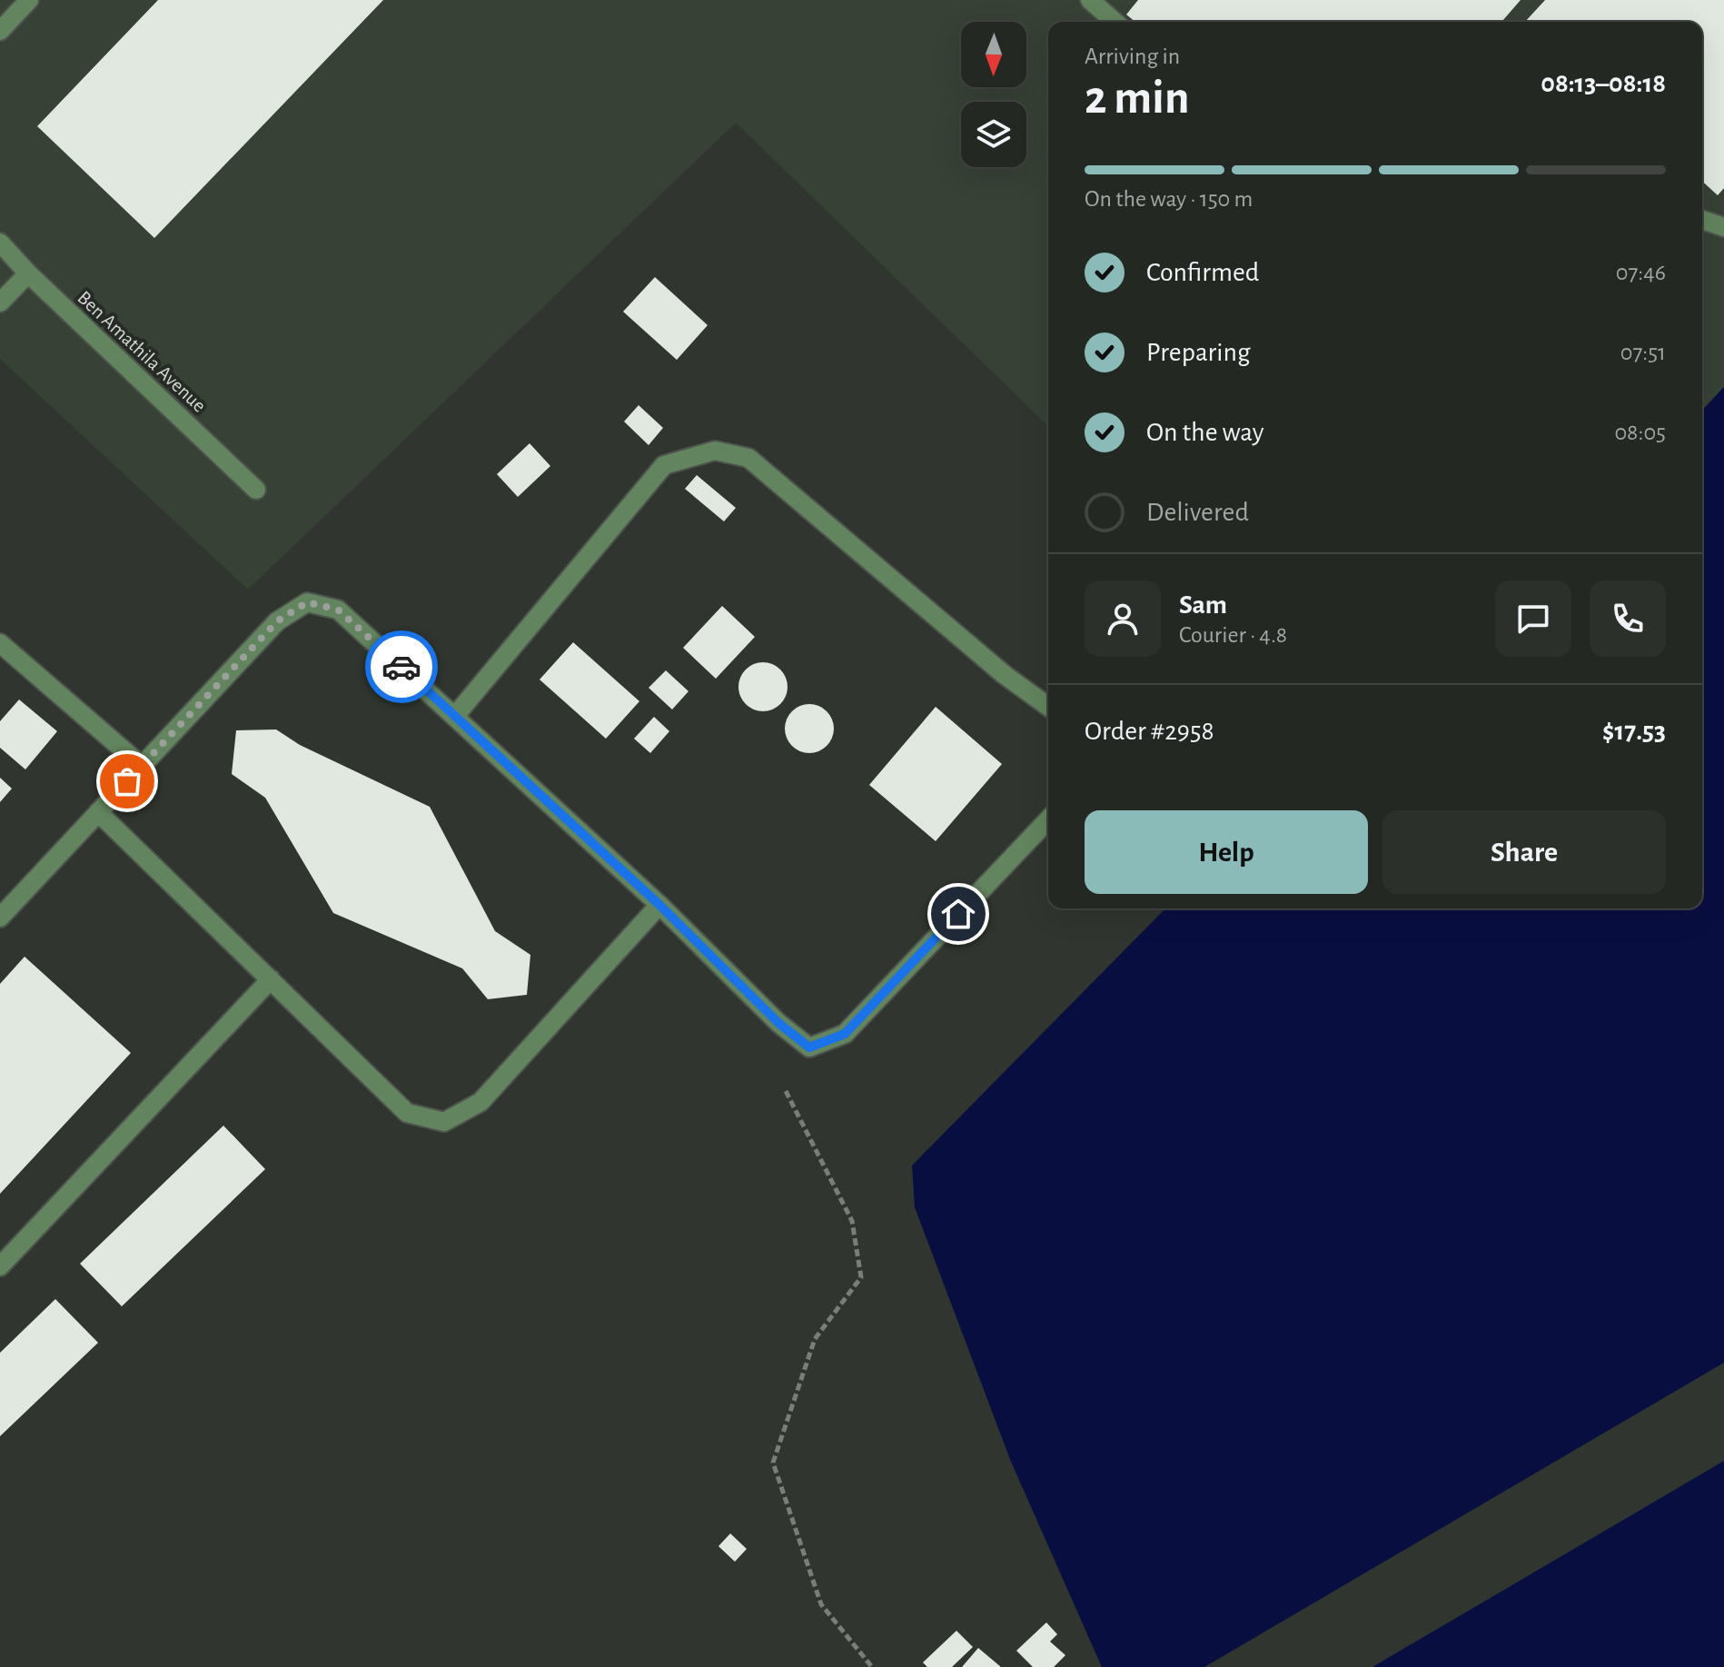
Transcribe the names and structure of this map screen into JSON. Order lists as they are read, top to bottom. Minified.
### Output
{"streets":{"street":["Ben Amathila Avenue"]},"north":"bottom","page":{"heading":["2 min","Arriving in","08:13–08:18"],"panel":["Sam","Courier · 4.8","Order #2958","$17.53"],"bar":"On the way · 150 m","list":[["Confirmed","07:46"],["Preparing","07:51"],["On the way","08:05"],"Delivered"],"buttons":["Help","Share"]}}
